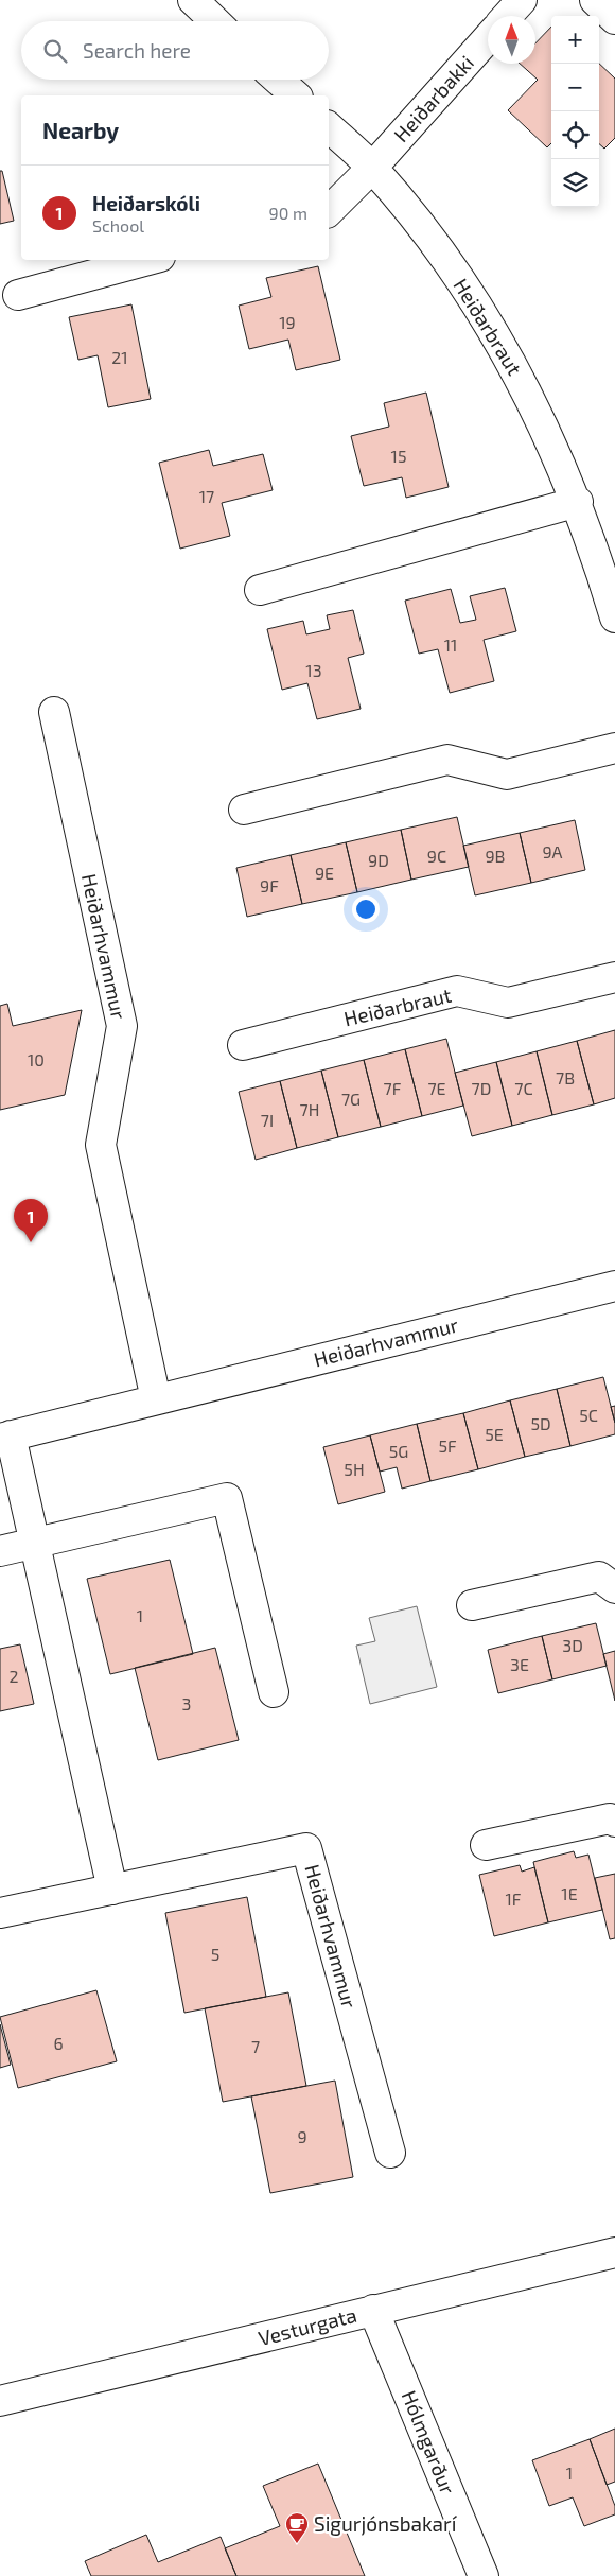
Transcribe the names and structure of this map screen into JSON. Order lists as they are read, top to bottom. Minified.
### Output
{"streets":{"street":["Heiðarbakki","Heiðarbraut","Heiðarhvammur","Vesturgata","Hólmgarður"]},"crossings":[["Heiðarbakki","Heiðarbraut"],["Vesturgata","Hólmgarður"]],"places":{"cafe":["Sigurjónsbakarí"]},"house_numbers":["19","21","15","17","11","13","9A","9C","9B","9D","9E","9F","10","7B","7F","7E","7D","7C","7G","7H","7I","5C","5D","5E","5F","5G","5H","1","3D","3E","2","3","1E","1F","5","6","7","9","1"],"north":"top","page":{"map_buttons":["+","−"],"search":"Search here","heading":"Nearby","list":[{"mark":"1","name":"Heiðarskóli","note":"School","value":"90 m"}],"pins":"1"}}
